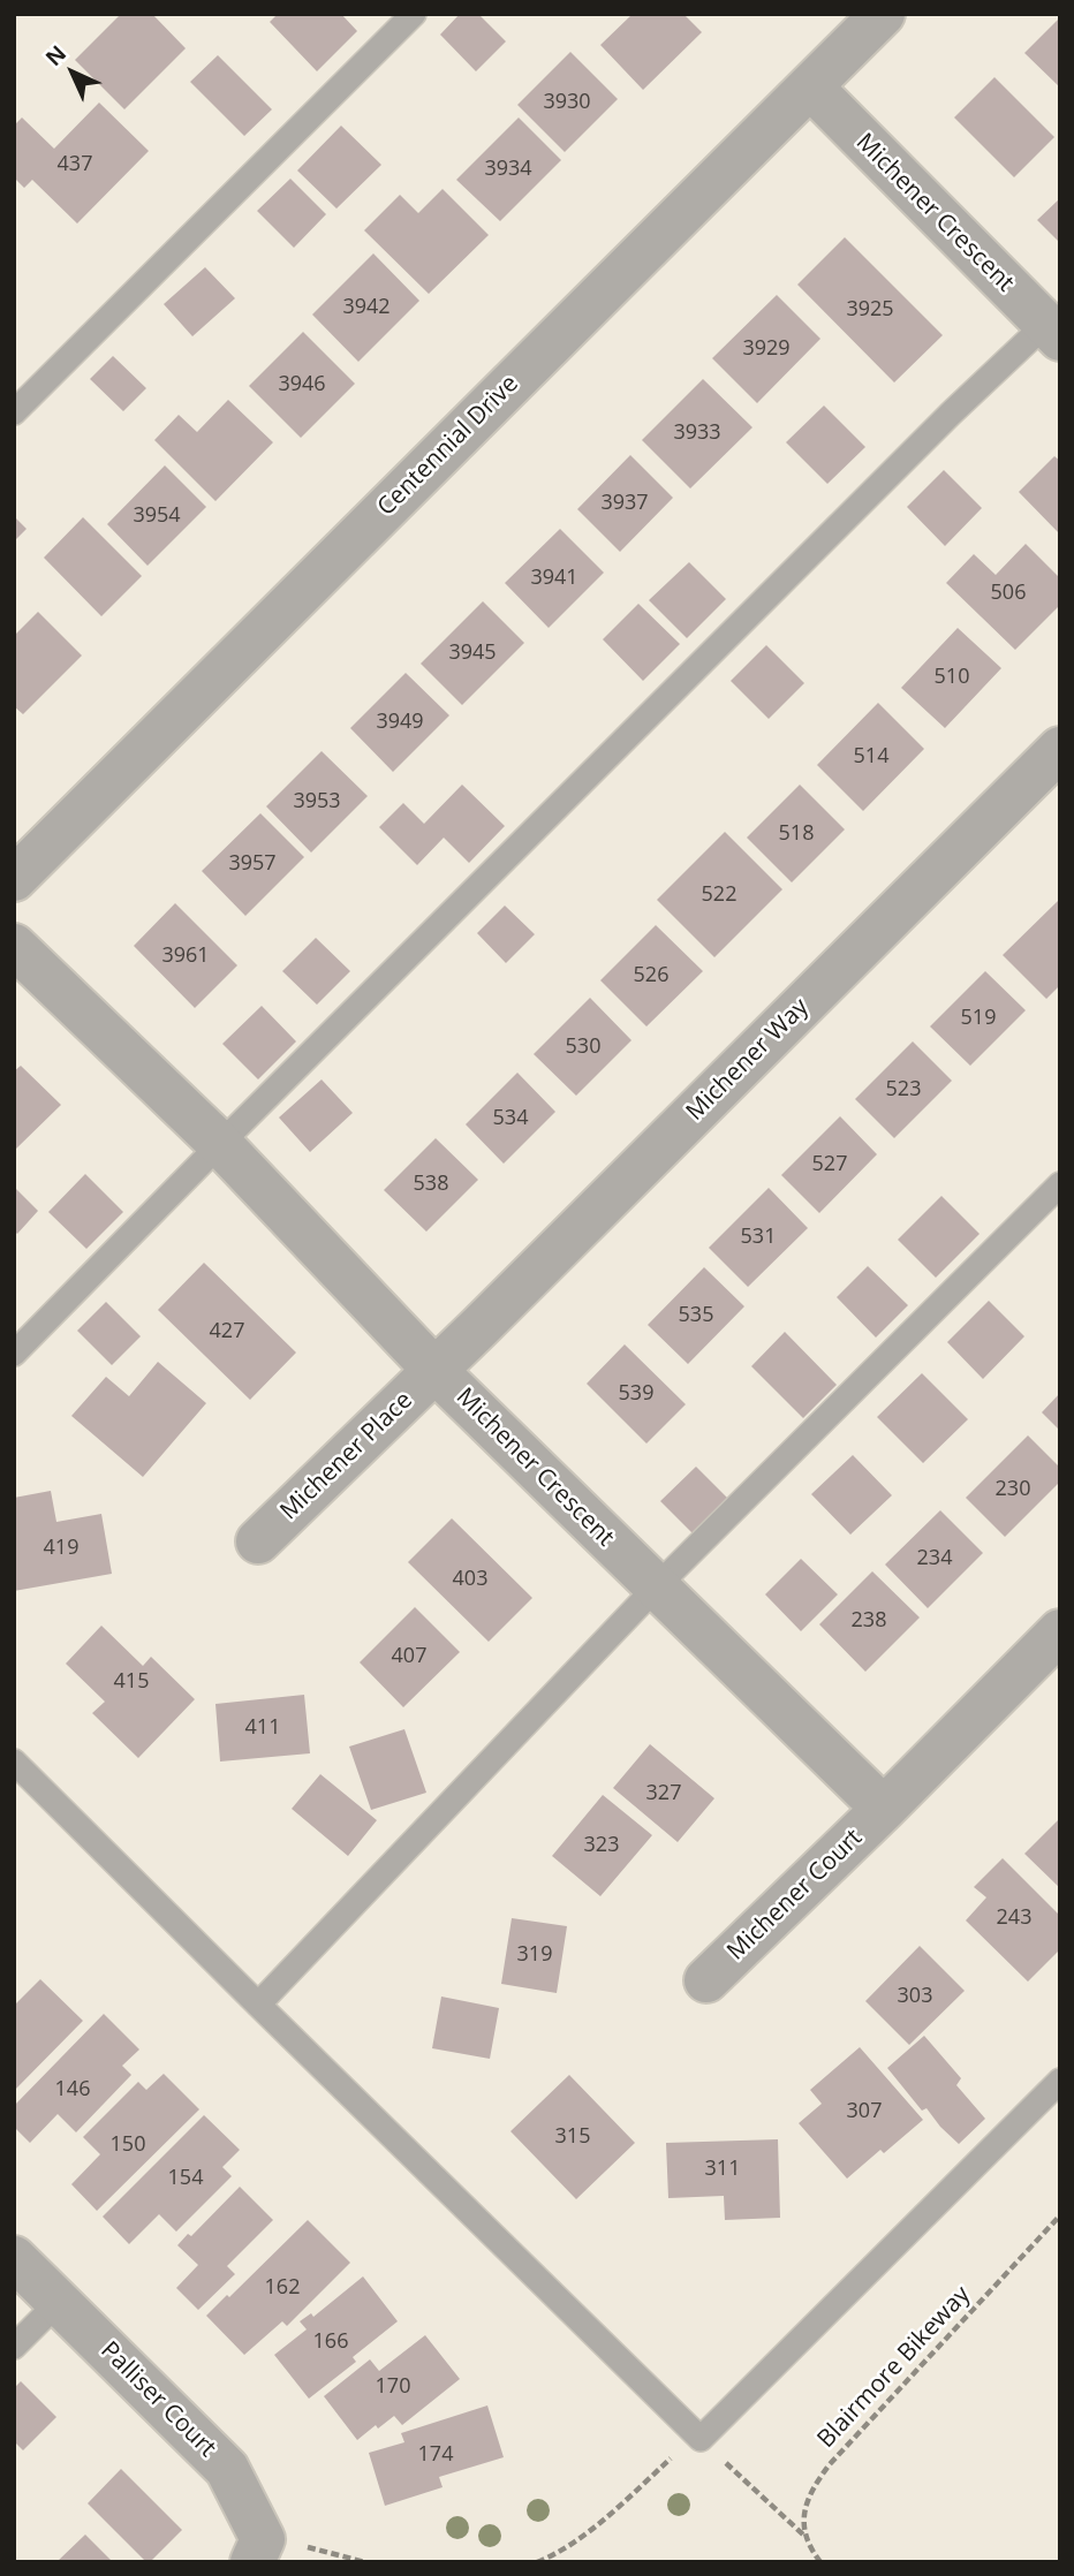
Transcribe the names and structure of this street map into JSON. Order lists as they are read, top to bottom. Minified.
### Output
{"streets":{"street":["Michener Crescent","Centennial Drive","Michener Way","Michener Place","Michener Court","Palliser Court"],"path":["Blairmore Bikeway"]},"crossings":[["Michener Crescent","Centennial Drive"],["Michener Crescent","Michener Way"],["Michener Crescent","Michener Place"],["Michener Crescent","Michener Court"],["Michener Way","Michener Place"]],"house_numbers":["3930","437","3934","3942","3925","3929","3946","3933","3937","3954","3941","506","3945","510","3949","514","3953","518","3957","522","3961","526","519","530","523","534","527","538","531","535","427","539","230","419","234","403","238","407","415","411","327","323","243","319","303","146","307","315","150","311","154","162","166","170","174"],"north":"top left"}
